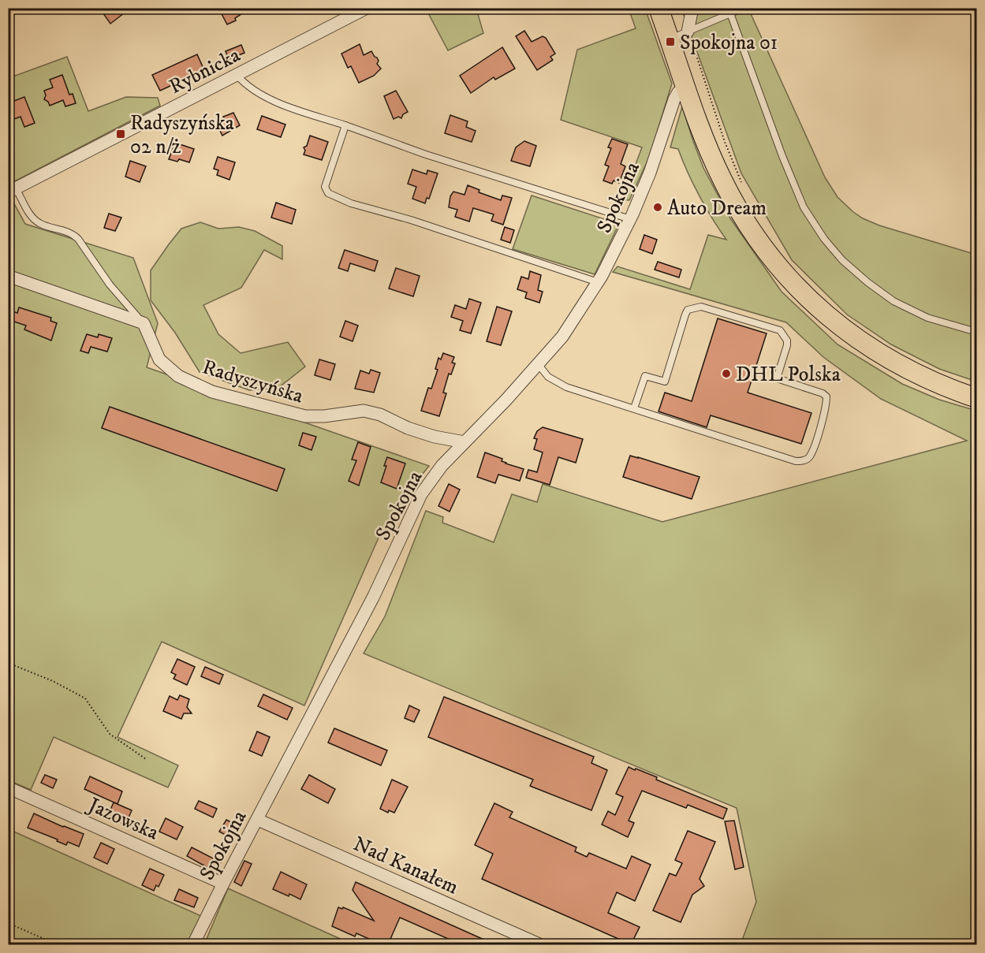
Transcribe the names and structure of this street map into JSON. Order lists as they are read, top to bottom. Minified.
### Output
{"streets":{"street":["Rybnicka","Spokojna","Radyszyńska","Jazowska","Nad Kanałem"]},"crossings":[["Spokojna","Radyszyńska"],["Spokojna","Jazowska"],["Spokojna","Nad Kanałem"]],"places":{"transit":["Spokojna 01","Radyszyńska 02 n/ż"],"other":["Auto Dream","DHL Polska"]}}
